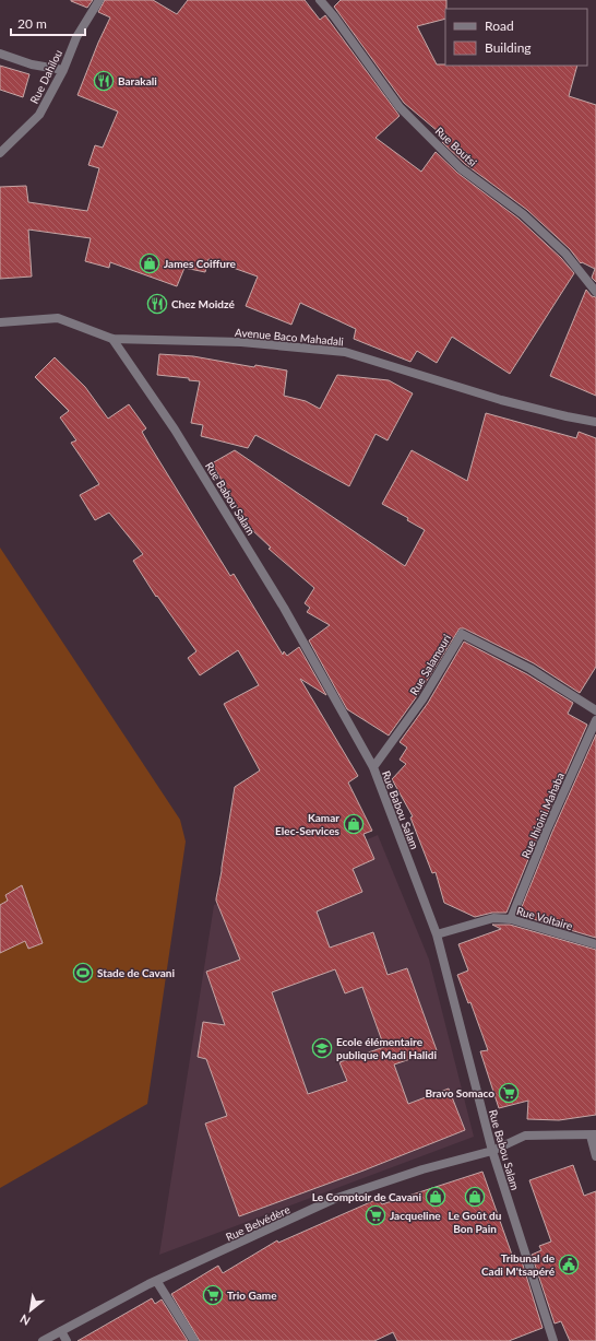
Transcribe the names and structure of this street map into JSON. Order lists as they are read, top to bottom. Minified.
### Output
{"streets":{"street":["Rue Dahilou","Rue Boutsi","Avenue Baco Mahadali","Rue Babou Salam","Rue Salamouri","Rue Ihioini Mahaba","Rue Voltaire","Rue Belvédère"]},"crossings":[["Avenue Baco Mahadali","Rue Babou Salam"],["Rue Babou Salam","Rue Salamouri"],["Rue Babou Salam","Rue Voltaire"],["Rue Babou Salam","Rue Belvédère"],["Rue Ihioini Mahaba","Rue Voltaire"]],"places":{"restaurant":["Barakali","Chez Moidzé"],"shop":["James Coiffure","Kamar Elec-Services","Le Comptoir de Cavani","Le Goût du Bon Pain"],"sports":["Stade de Cavani"],"school or university":["Ecole élémentaire publique Madi Halidi"],"supermarket":["Bravo Somaco","Jacqueline","Trio Game"],"public building":["Tribunal de Cadi M'tsapéré"]},"legend":["Road","Building"],"scale_bar":"20 m","north":"bottom left"}
